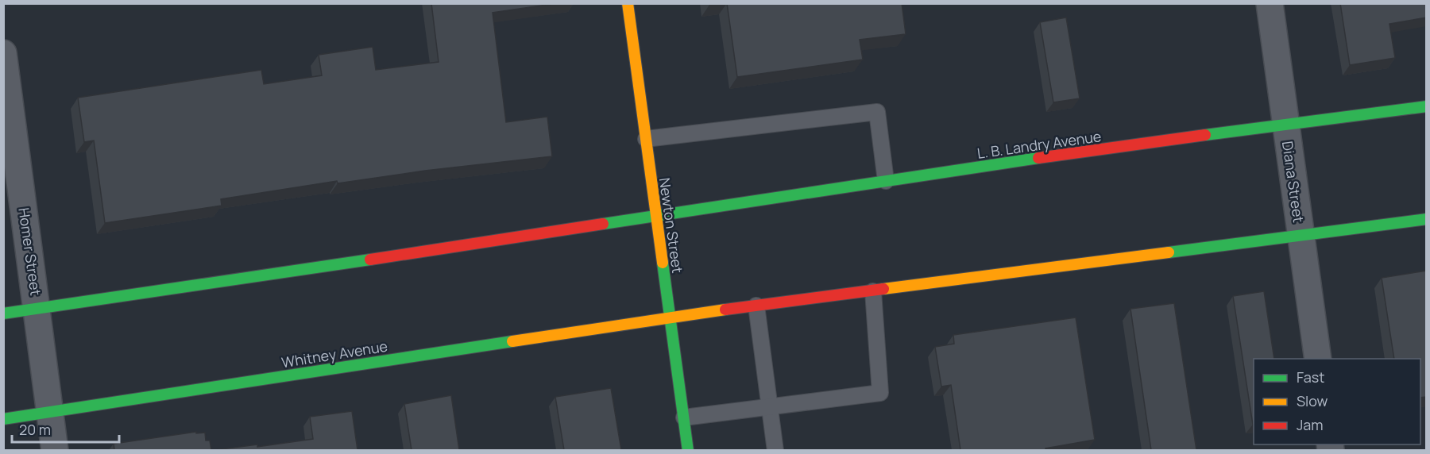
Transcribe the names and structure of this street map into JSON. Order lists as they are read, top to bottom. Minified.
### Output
{"streets":{"street":["L. B. Landry Avenue","Diana Street","Newton Street","Homer Street","Whitney Avenue"]},"crossings":[["L. B. Landry Avenue","Diana Street"],["L. B. Landry Avenue","Newton Street"],["Newton Street","Whitney Avenue"],["Homer Street","Whitney Avenue"]],"legend":["Fast","Slow","Jam"],"scale_bar":"20 m"}
